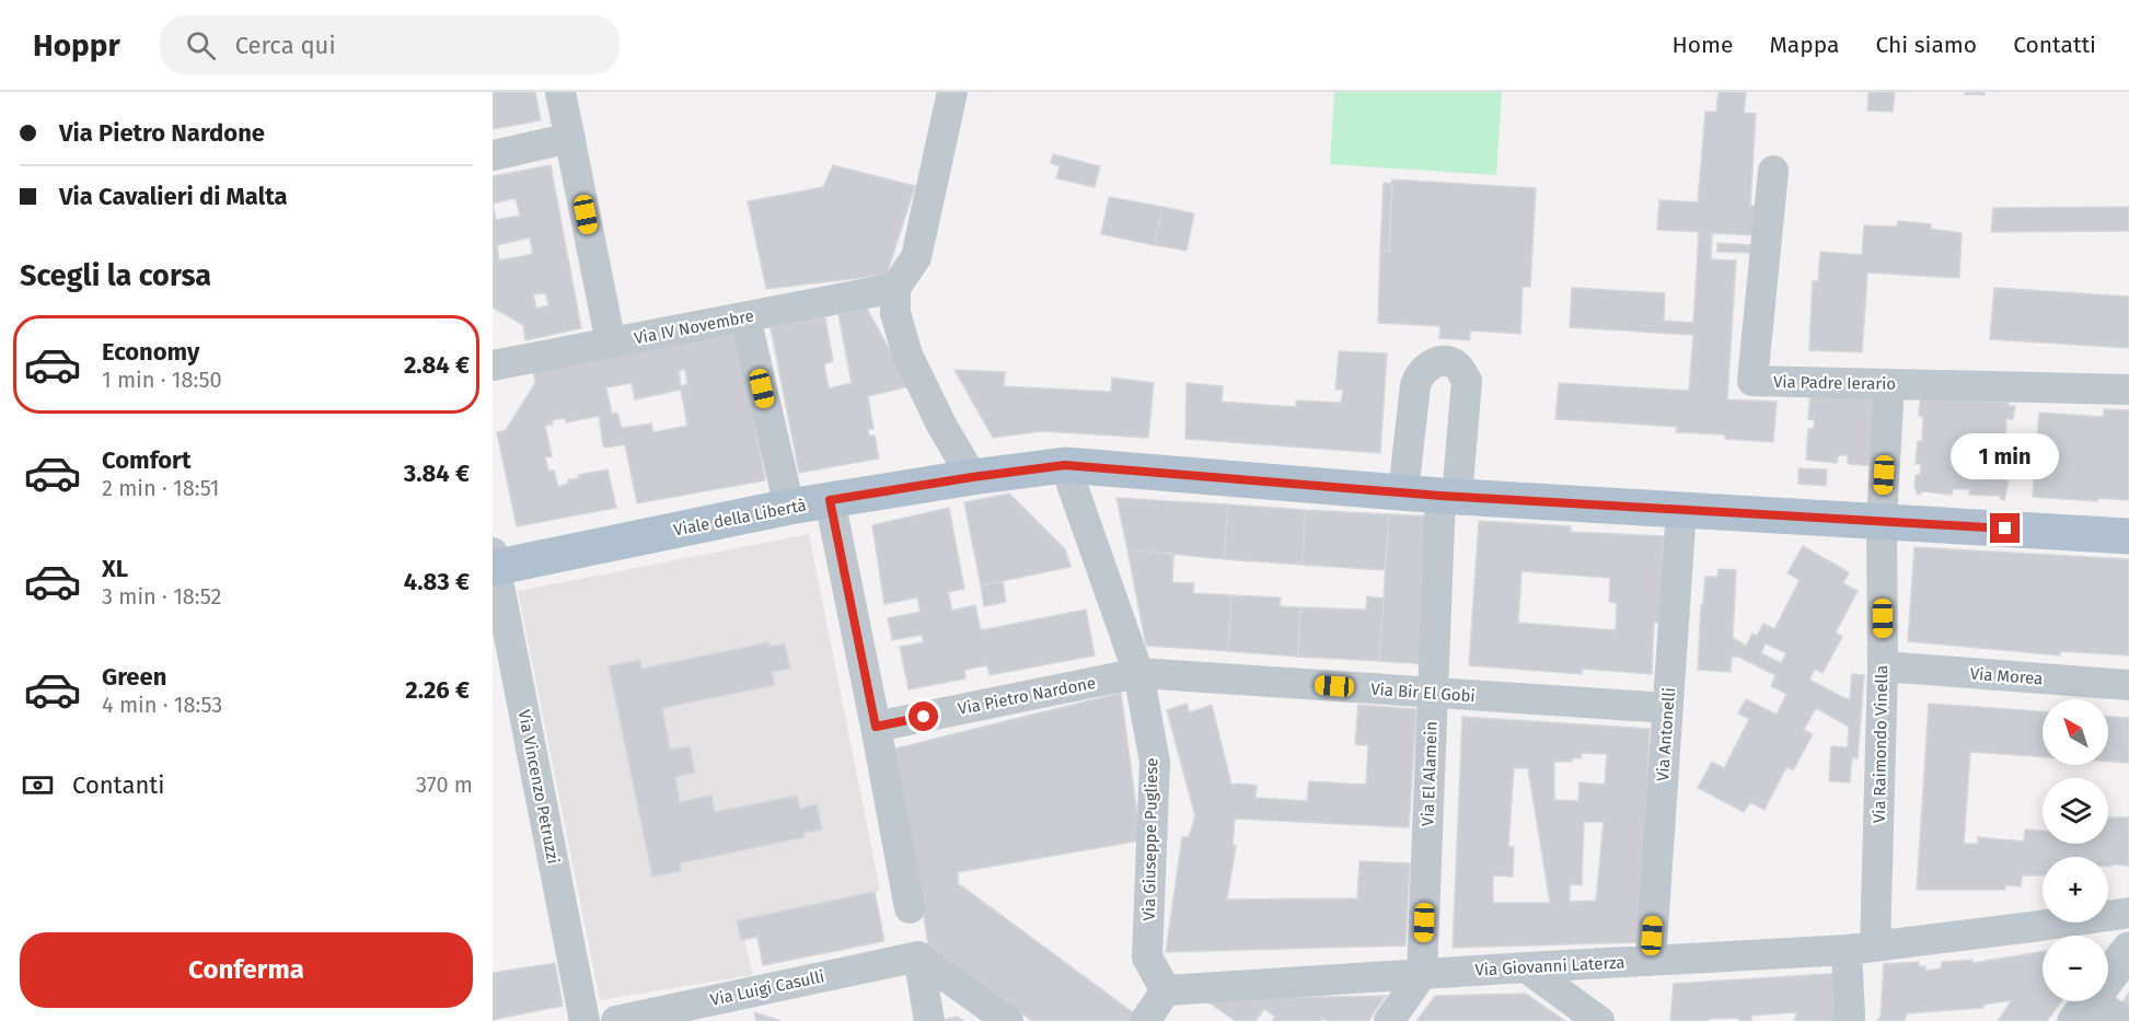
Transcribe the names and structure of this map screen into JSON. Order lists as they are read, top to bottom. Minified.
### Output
{"streets":{"main road":["Viale della Libertà"],"street":["Via IV Novembre","Via Padre Ierario","Via Morea","Via Bir El Gobi","Via Pietro Nardone","Via Antonelli","Via Raimondo Vinella","Via El Alamein","Via Vincenzo Petruzzi","Via Giuseppe Pugliese","Via Giovanni Laterza","Via Luigi Casulli"]},"crossings":[["Via Padre Ierario","Via Raimondo Vinella"],["Viale della Libertà","Via Antonelli"],["Viale della Libertà","Via Raimondo Vinella"],["Viale della Libertà","Via El Alamein"],["Viale della Libertà","Via Vincenzo Petruzzi"],["Viale della Libertà","Via Giuseppe Pugliese"],["Via Morea","Via Raimondo Vinella"],["Via Bir El Gobi","Via Pietro Nardone"],["Via Bir El Gobi","Via Antonelli"],["Via Bir El Gobi","Via El Alamein"],["Via Bir El Gobi","Via Giuseppe Pugliese"],["Via Pietro Nardone","Via Giuseppe Pugliese"],["Via Antonelli","Via Giovanni Laterza"],["Via Raimondo Vinella","Via Giovanni Laterza"],["Via El Alamein","Via Giovanni Laterza"],["Via Giuseppe Pugliese","Via Giovanni Laterza"]],"north":"top left","page":{"header":"Hoppr","search":"Cerca qui","nav":["Home","Mappa","Chi siamo","Contatti"],"banner":["Via Pietro Nardone","Via Cavalieri di Malta"],"heading":"Scegli la corsa","list":[{"name":"Economy","note":"1 min · 18:50","value":"2.84 €"},{"name":"Comfort","note":"2 min · 18:51","value":"3.84 €"},{"name":"XL","note":"3 min · 18:52","value":"4.83 €"},{"name":"Green","note":"4 min · 18:53","value":"2.26 €"}],"bubble":"1 min","map_buttons":["+","−"],"pay":["Contanti","370 m"],"buttons":"Conferma"}}
